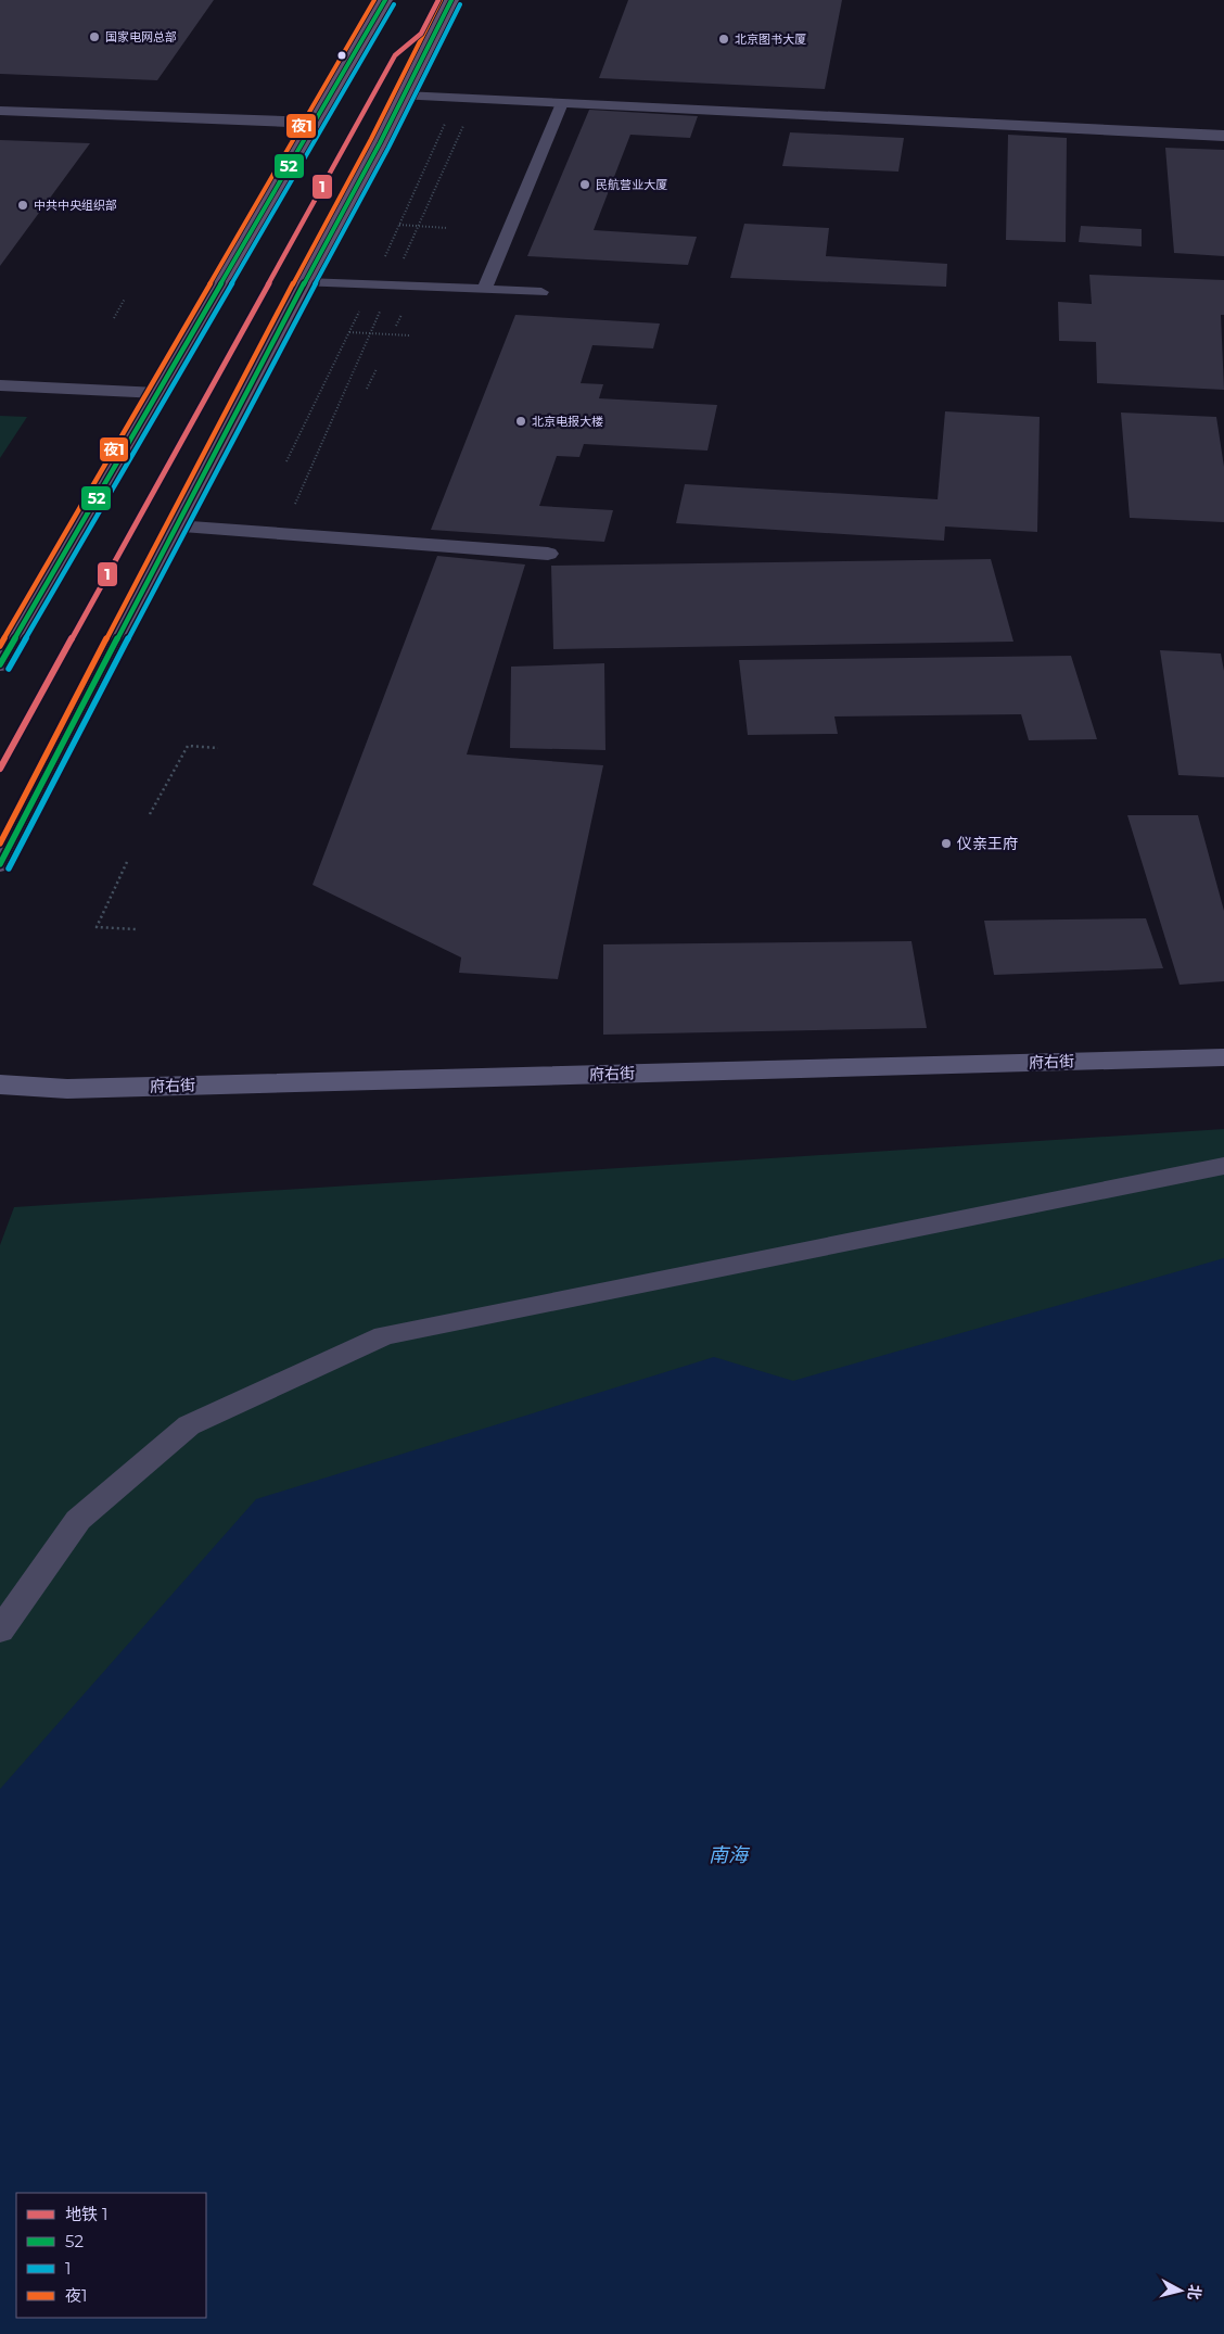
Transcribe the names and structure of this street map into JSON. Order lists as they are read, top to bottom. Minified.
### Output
{"streets":{"main road":["府右街"]},"water":["南海"],"places":["国家电网总部","北京图书大厦","民航营业大厦","中共中央组织部","北京电报大楼","仪亲王府"],"lines":["metro line 1","transit line 52","transit line 夜1","transit line 1"],"legend":["地铁 1","52","1","夜1"],"north":"right"}
